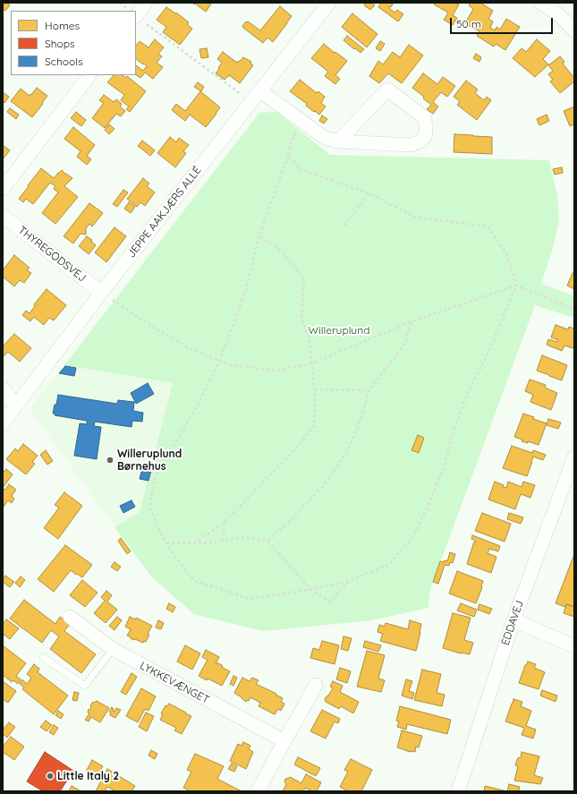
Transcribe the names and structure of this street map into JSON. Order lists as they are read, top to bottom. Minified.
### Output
{"streets":{"street":["JEPPE AAKJÆRS ALLÉ","THYREGODSVEJ","EDDAVEJ","LYKKEVÆNGET"]},"crossings":[["JEPPE AAKJÆRS ALLÉ","THYREGODSVEJ"]],"parks":["Willeruplund"],"places":["Willeruplund Børnehus","Little Italy 2"],"legend":["Homes","Shops","Schools"],"scale_bar":"50 m"}
